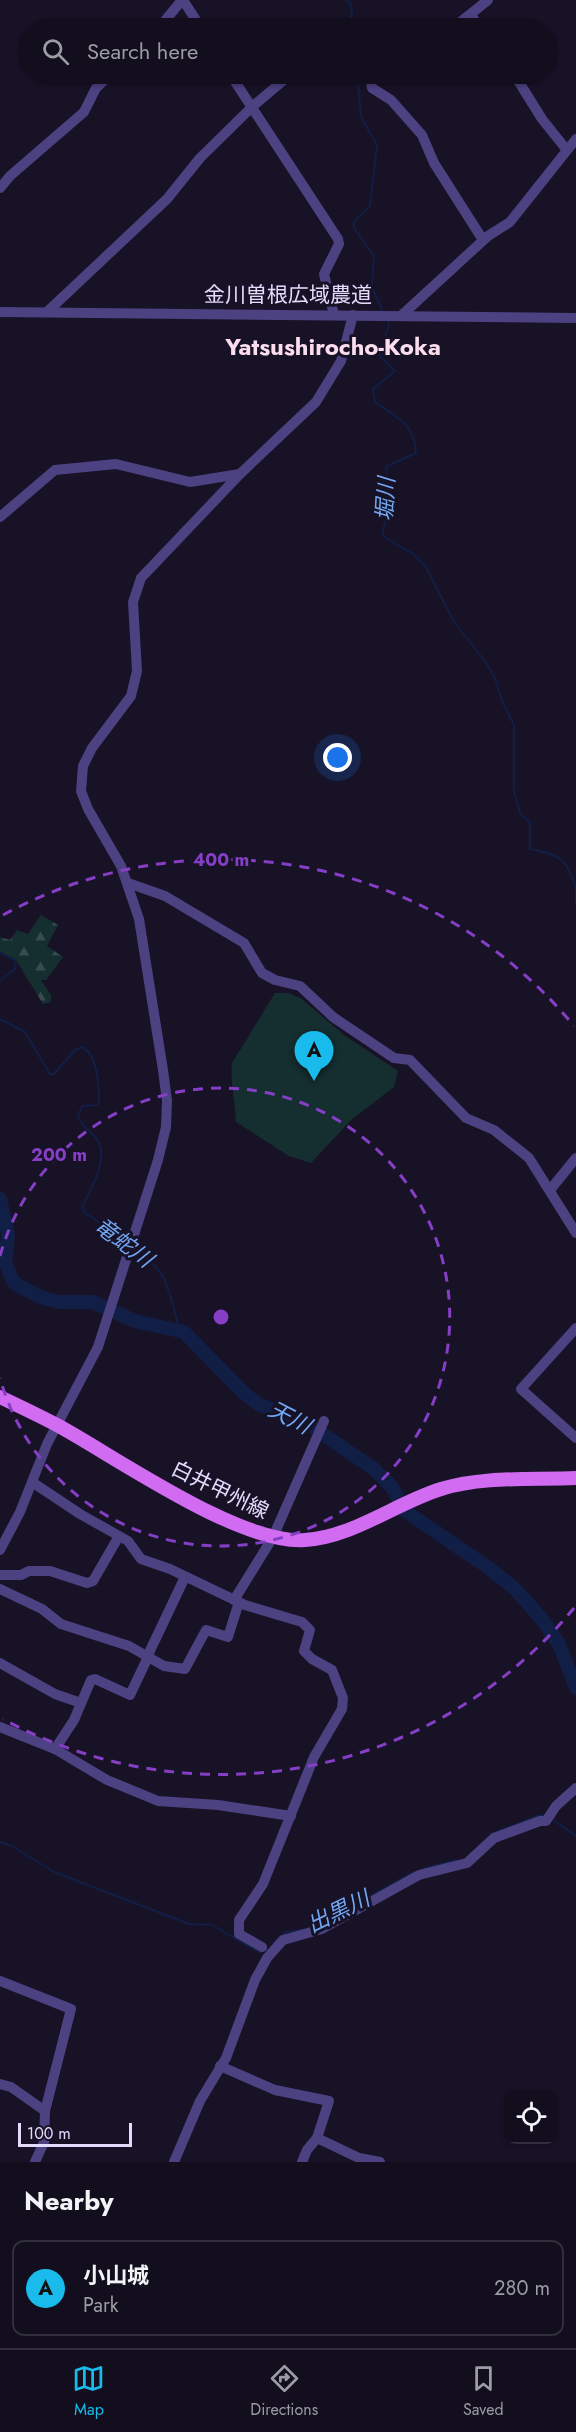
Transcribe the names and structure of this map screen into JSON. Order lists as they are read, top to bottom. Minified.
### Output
{"streets":{"main road":["白井甲州線"],"street":["金川曽根広域農道"]},"districts":["Yatsushirocho-Koka"],"water":["堀川","竜蛇川","天川","出黒川"],"scale_bar":"100 m","page":{"search":"Search here","pins":"A","scale":"100 m","heading":"Nearby","list":[{"mark":"A","name":"小山城","note":"Park","value":"280 m"}],"nav":["Map","Directions","Saved"]},"rings":["400 m","200 m"]}
